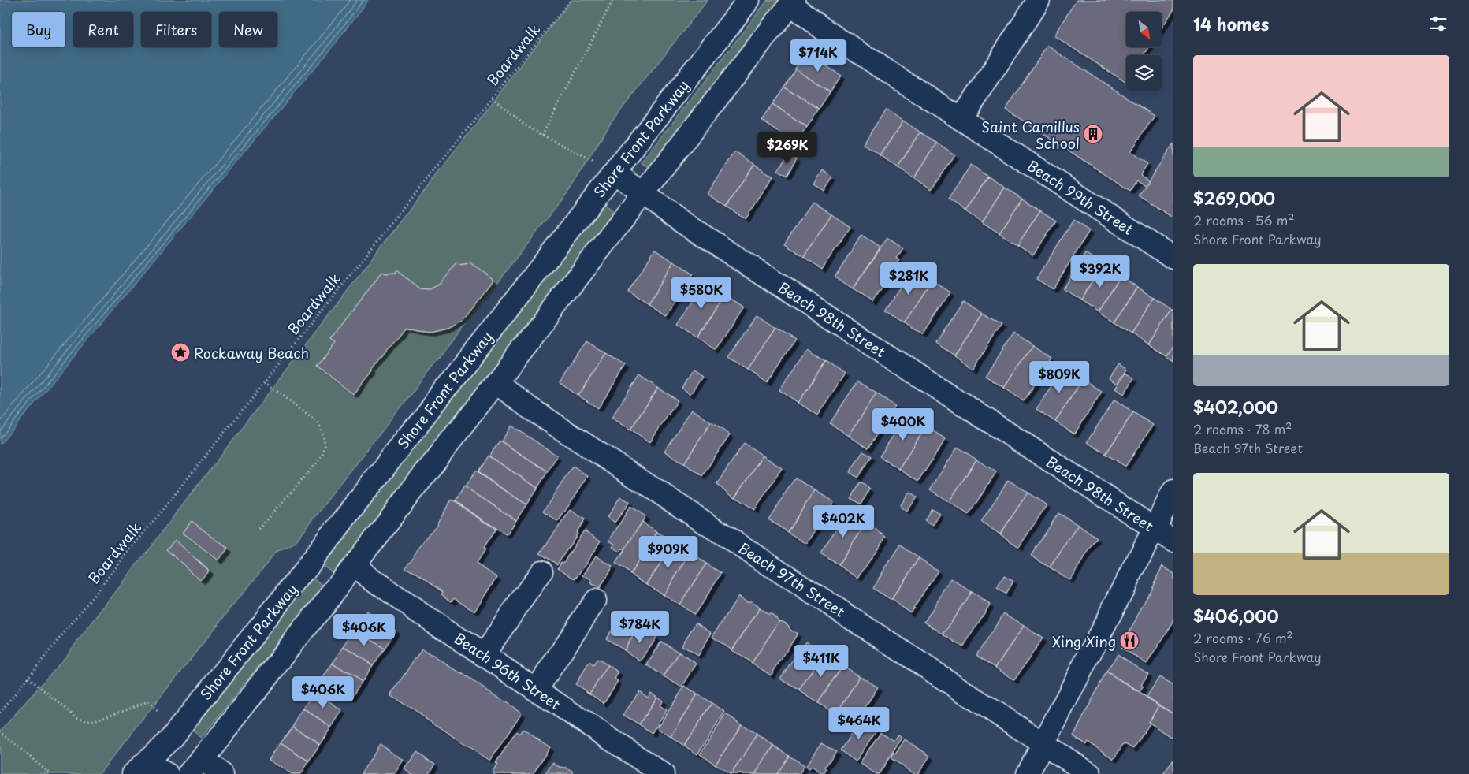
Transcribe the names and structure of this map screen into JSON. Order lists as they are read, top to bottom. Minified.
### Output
{"streets":{"street":["Shore Front Parkway","Beach 99th Street","Beach 98th Street","Beach 97th Street","Beach 96th Street"],"path":["Boardwalk"]},"crossings":[["Shore Front Parkway","Beach 98th Street"]],"places":{"building":["Saint Camillus School"],"place":["Rockaway Beach"],"restaurant":["Xing Xing"]},"north":"bottom right","page":{"heading":"14 homes","chip":["Buy","Rent","Filters","New"],"price":["$714K","$269K","$392K","$281K","$580K","$809K","$400K","$402K","$909K","$784K","$406K","$411K","$406K","$464K"],"list":[{"name":"$269,000","note":"2 rooms · 56 m² · Shore Front Parkway"},{"name":"$402,000","note":"2 rooms · 78 m² · Beach 97th Street"},{"name":"$406,000","note":"2 rooms · 76 m² · Shore Front Parkway"}]}}
